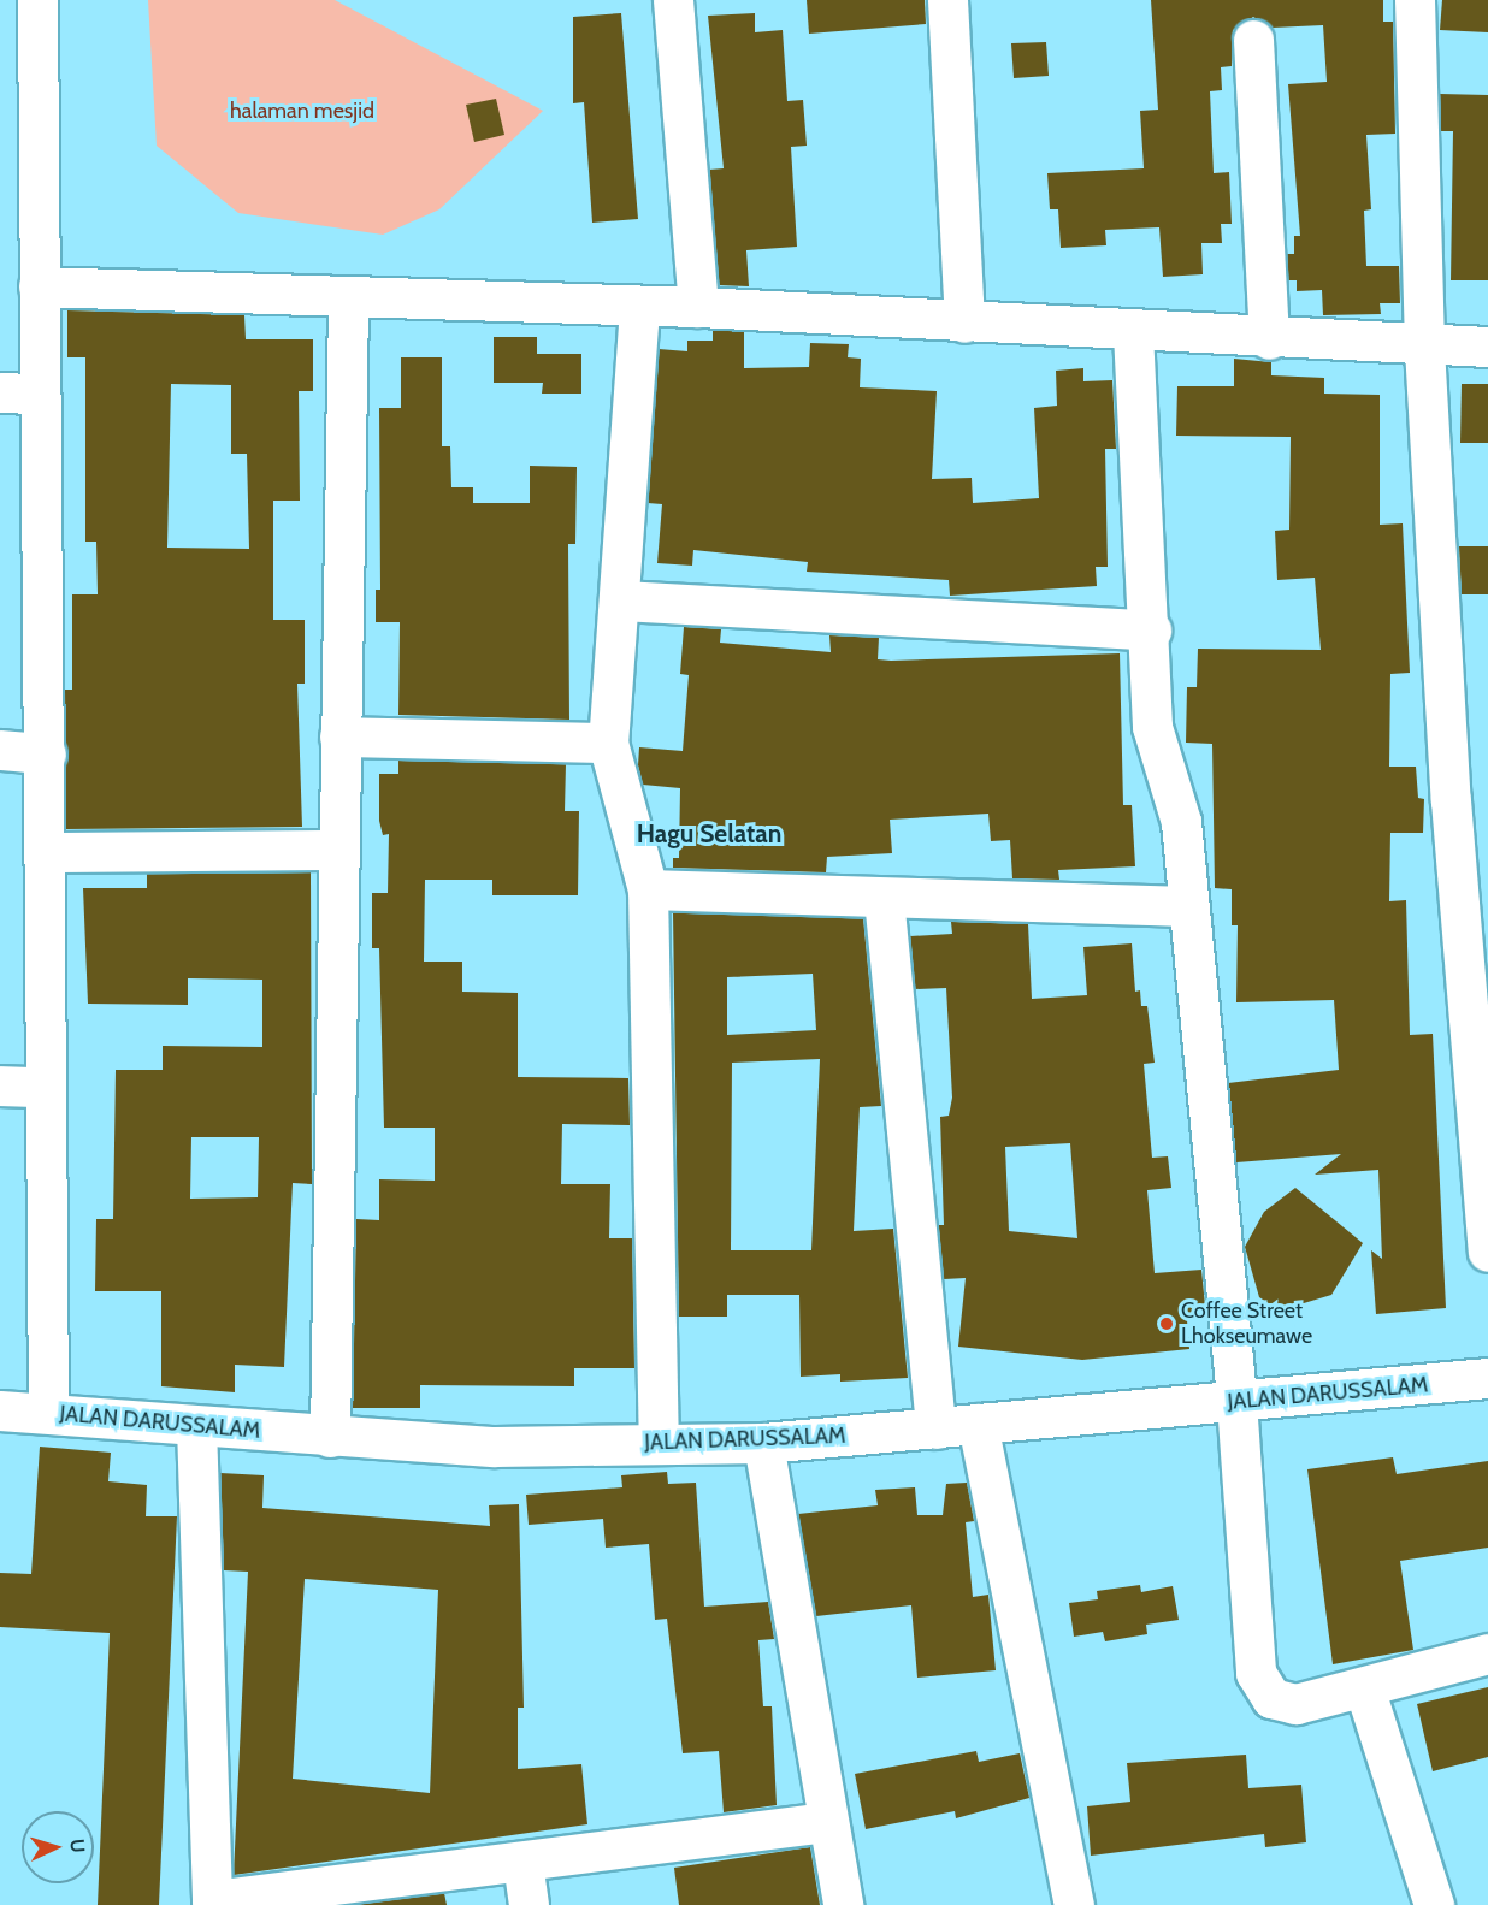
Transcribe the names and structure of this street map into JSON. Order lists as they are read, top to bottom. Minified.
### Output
{"streets":{"street":["JALAN DARUSSALAM"]},"districts":["Hagu Selatan"],"parks":["halaman mesjid"],"places":["Coffee Street Lhokseumawe"],"north":"right"}
